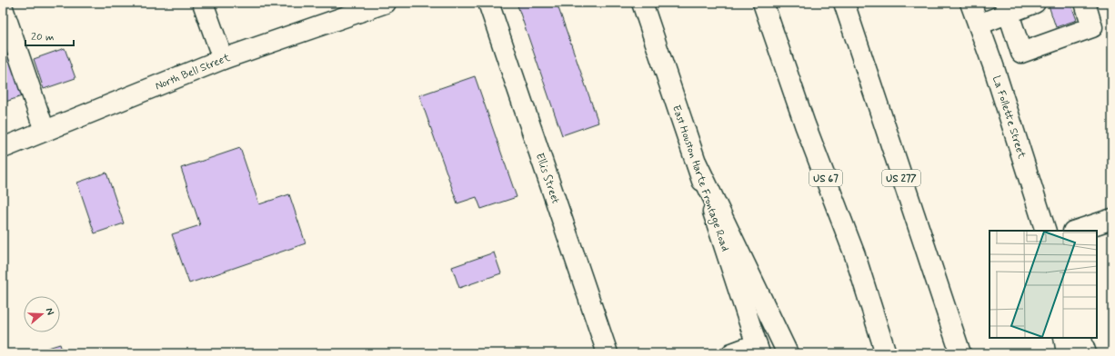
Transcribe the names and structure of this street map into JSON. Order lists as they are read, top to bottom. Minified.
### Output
{"streets":{"main road":["North Bell Street","La Follette Street","Ellis Street","East Houston Harte Frontage Road","US 67","US 277"]},"scale_bar":"20 m","north":"right"}
